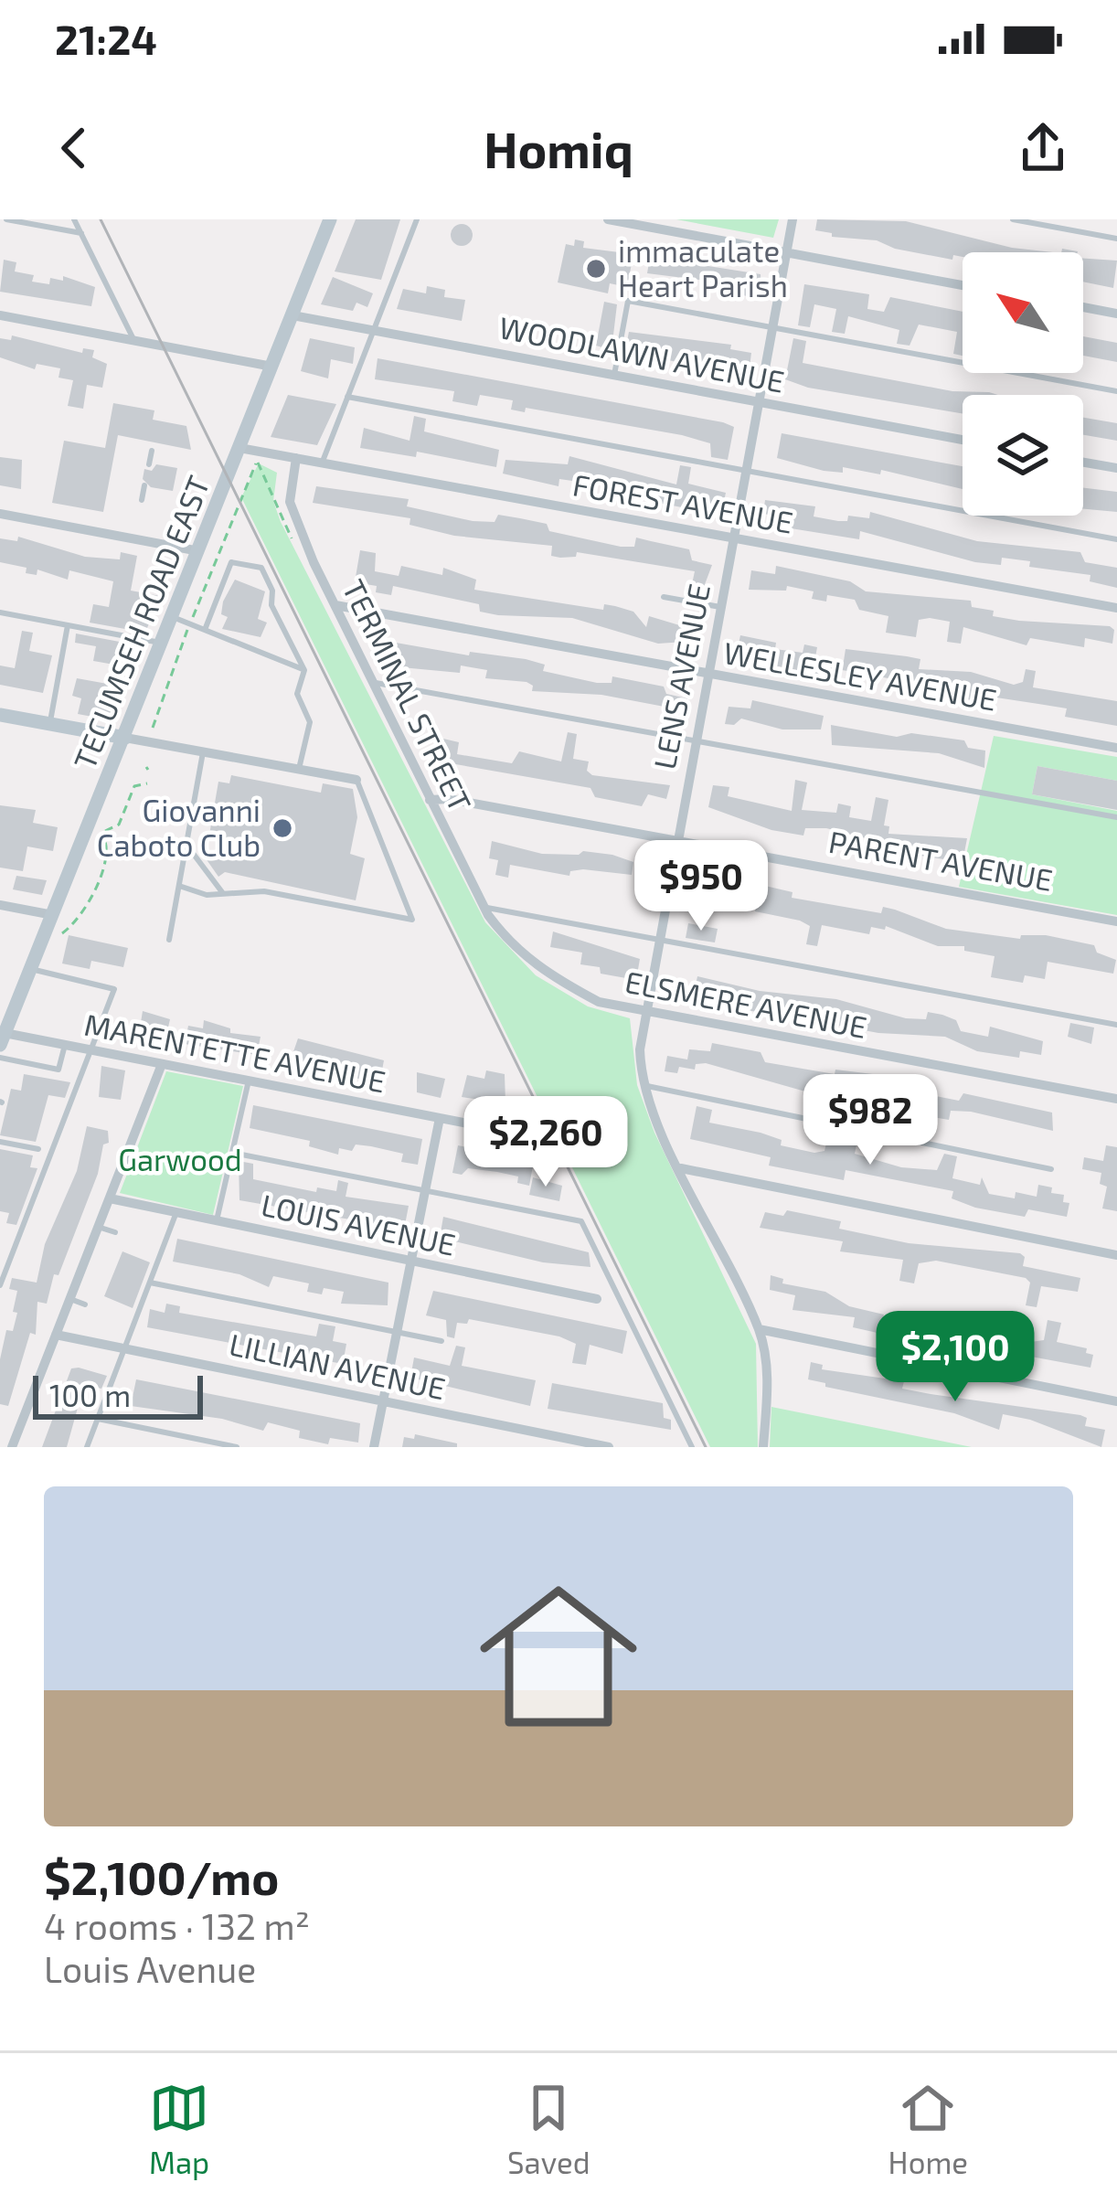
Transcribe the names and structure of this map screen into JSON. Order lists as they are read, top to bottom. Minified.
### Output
{"streets":{"main road":["TECUMSEH ROAD EAST"],"street":["WOODLAWN AVENUE","FOREST AVENUE","LENS AVENUE","WELLESLEY AVENUE","TERMINAL STREET","PARENT AVENUE","ELSMERE AVENUE","MARENTETTE AVENUE","LOUIS AVENUE","LILLIAN AVENUE"]},"crossings":[["WOODLAWN AVENUE","TECUMSEH ROAD EAST"],["WOODLAWN AVENUE","LENS AVENUE"],["FOREST AVENUE","TECUMSEH ROAD EAST"],["FOREST AVENUE","LENS AVENUE"],["FOREST AVENUE","TERMINAL STREET"],["TECUMSEH ROAD EAST","MARENTETTE AVENUE"],["LENS AVENUE","WELLESLEY AVENUE"],["LENS AVENUE","PARENT AVENUE"],["LENS AVENUE","ELSMERE AVENUE"],["WELLESLEY AVENUE","TERMINAL STREET"],["TERMINAL STREET","PARENT AVENUE"],["TERMINAL STREET","ELSMERE AVENUE"]],"parks":["Garwood"],"places":["immaculate Heart Parish","Giovanni Caboto Club"],"scale_bar":"100 m","north":"top left","page":{"status":"21:24","header":"Homiq","price":["$950","$982","$2,260","$2,100"],"scale":"100 m","list":[{"name":"$2,100/mo","note":"4 rooms · 132 m² · Louis Avenue"}],"tabs":["Map","Saved","Home"]}}
